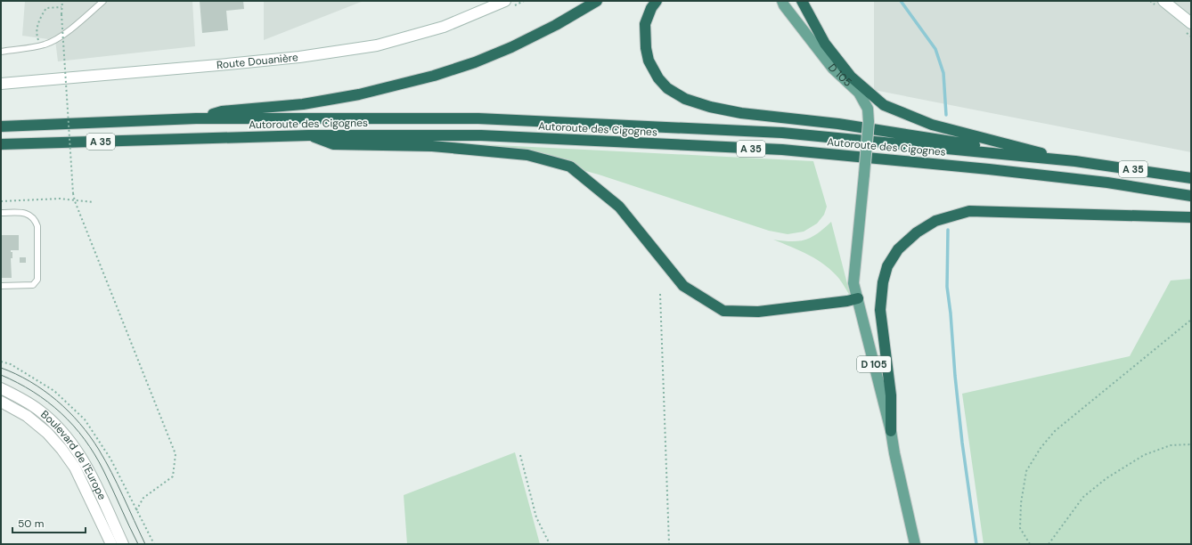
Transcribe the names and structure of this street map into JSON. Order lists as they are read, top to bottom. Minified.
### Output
{"streets":{"highway":["Autoroute des Cigognes","A 35"],"main road":["Route Douanière","D 105","Boulevard de l'Europe"]},"scale_bar":"50 m"}
